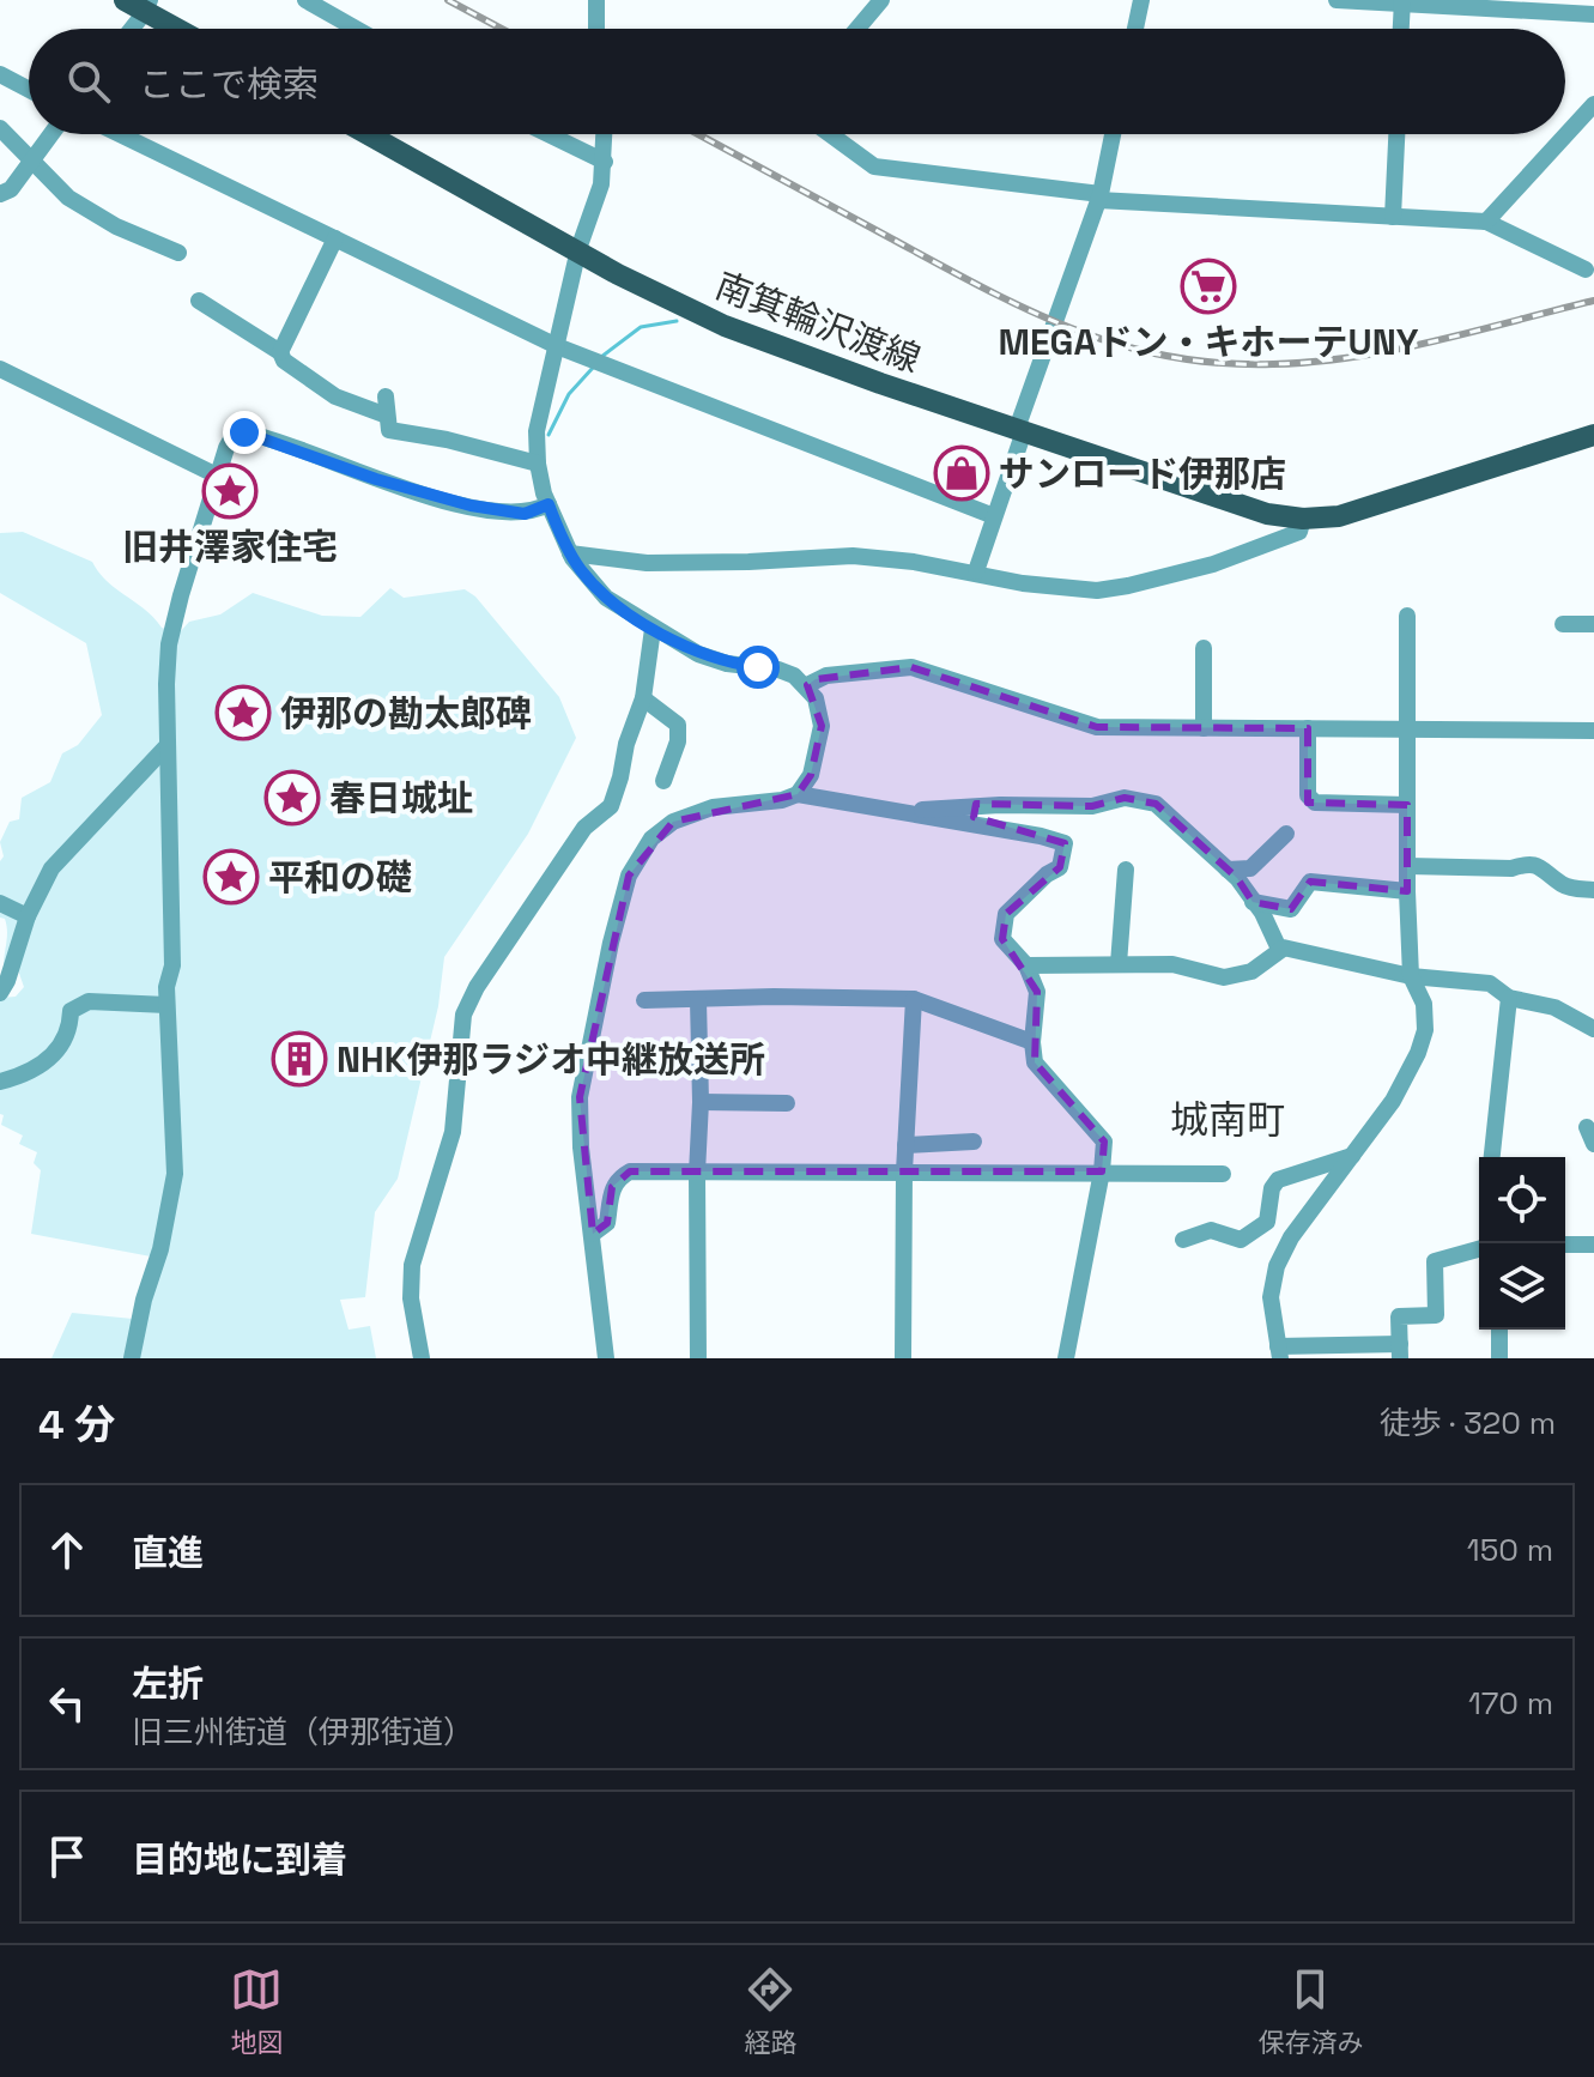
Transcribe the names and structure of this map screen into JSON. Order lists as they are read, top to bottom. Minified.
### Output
{"streets":{"main road":["南箕輪沢渡線"]},"districts":["城南町"],"places":{"supermarket":["MEGAドン・キホーテUNY"],"shop":["サンロード伊那店"],"place":["旧井澤家住宅","伊那の勘太郎碑","春日城址","平和の礎"],"building":["NHK伊那ラジオ中継放送所"]},"page":{"search":"ここで検索","heading":["4 分","徒歩 · 320 m"],"list":[["直進","150 m"],["左折","旧三州街道（伊那街道）","170 m"],"目的地に到着"],"nav":["地図","経路","保存済み"]}}
